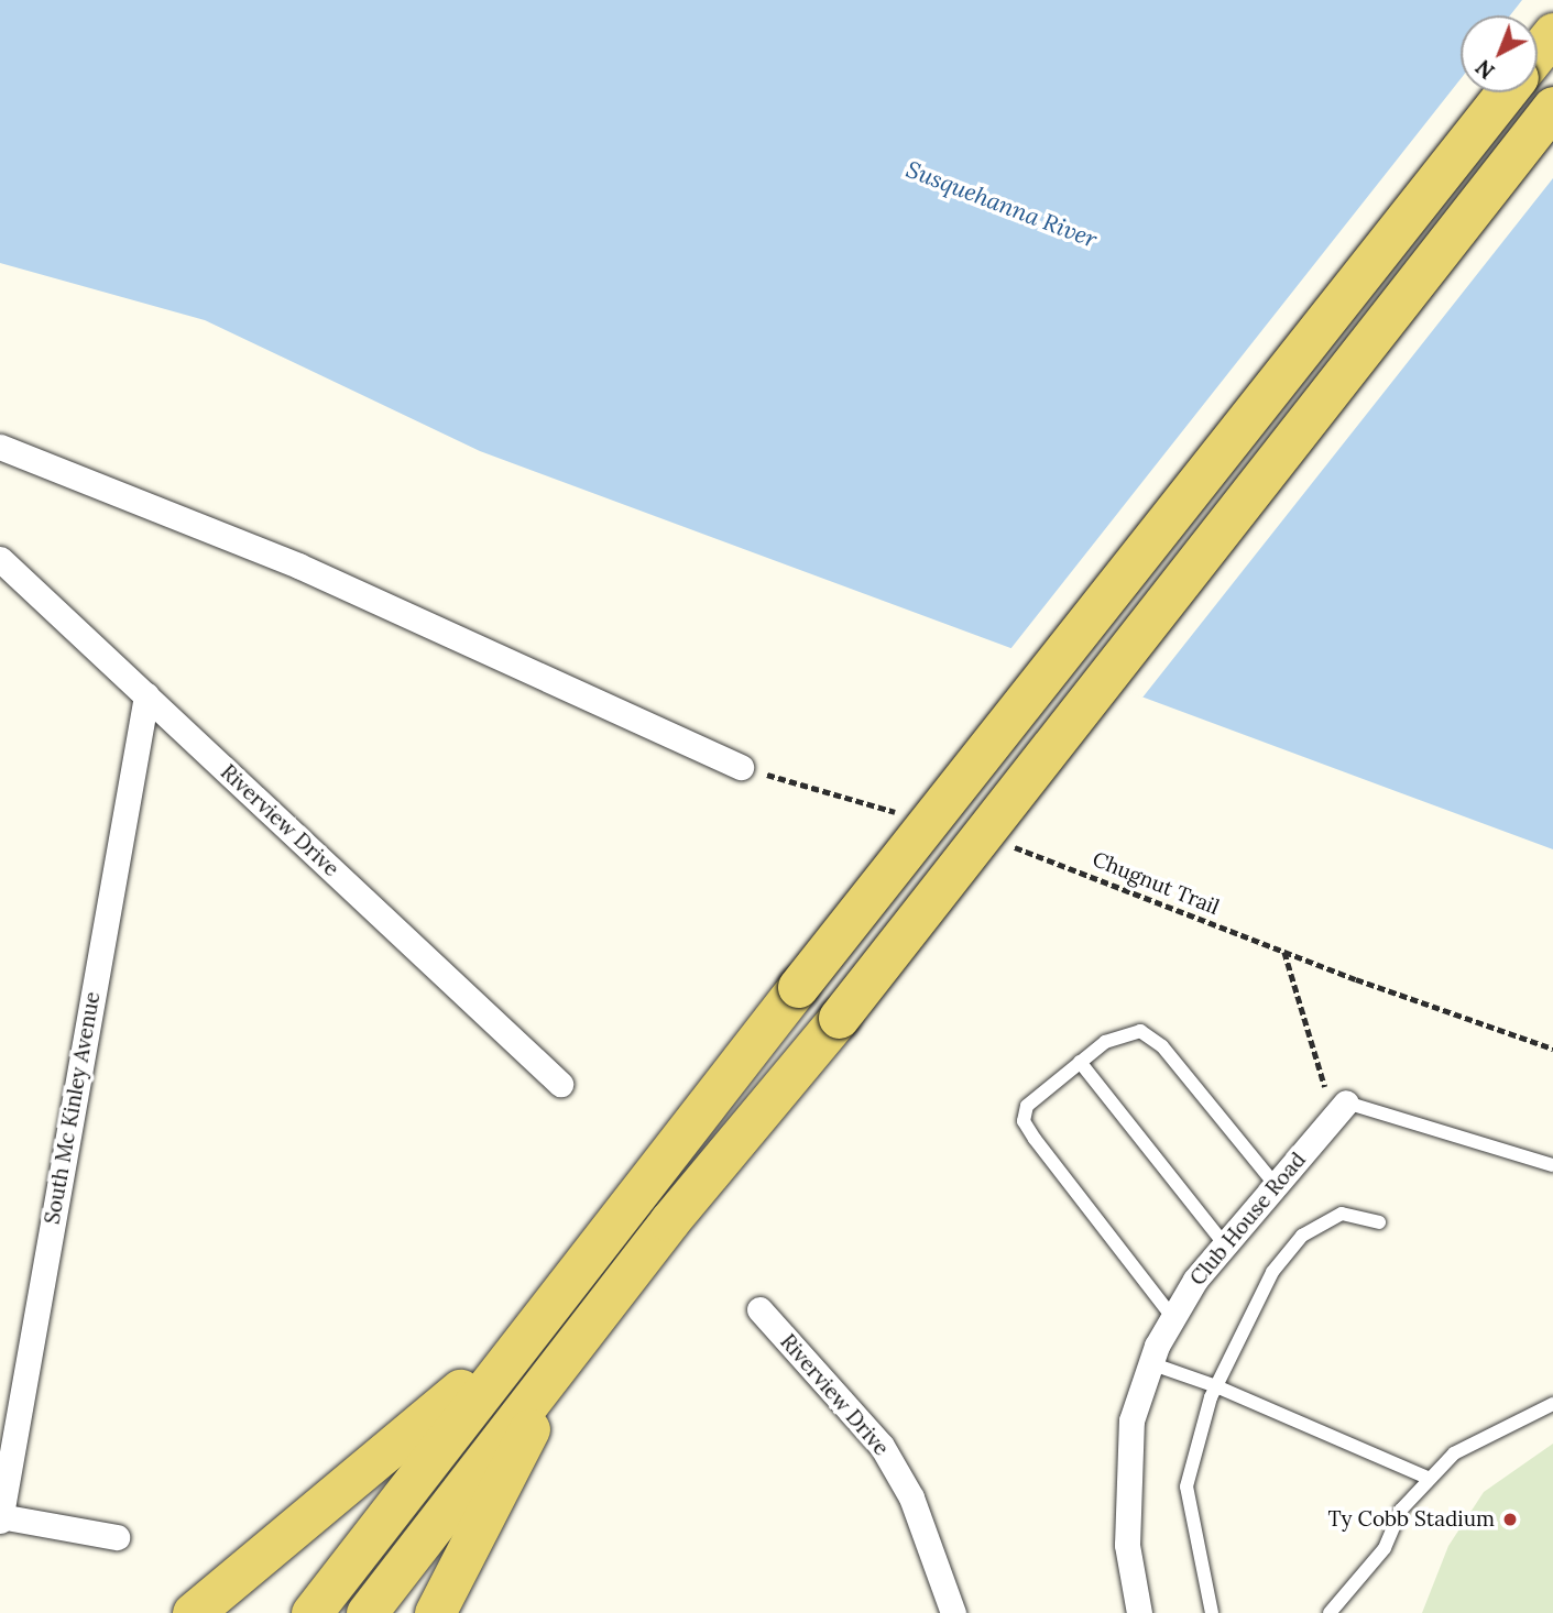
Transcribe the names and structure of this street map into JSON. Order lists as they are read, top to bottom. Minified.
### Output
{"streets":{"street":["Riverview Drive","South Mc Kinley Avenue","Club House Road"],"path":["Chugnut Trail"]},"crossings":[["Riverview Drive","South Mc Kinley Avenue"]],"water":["Susquehanna River"],"places":["Ty Cobb Stadium"],"north":"bottom left"}
